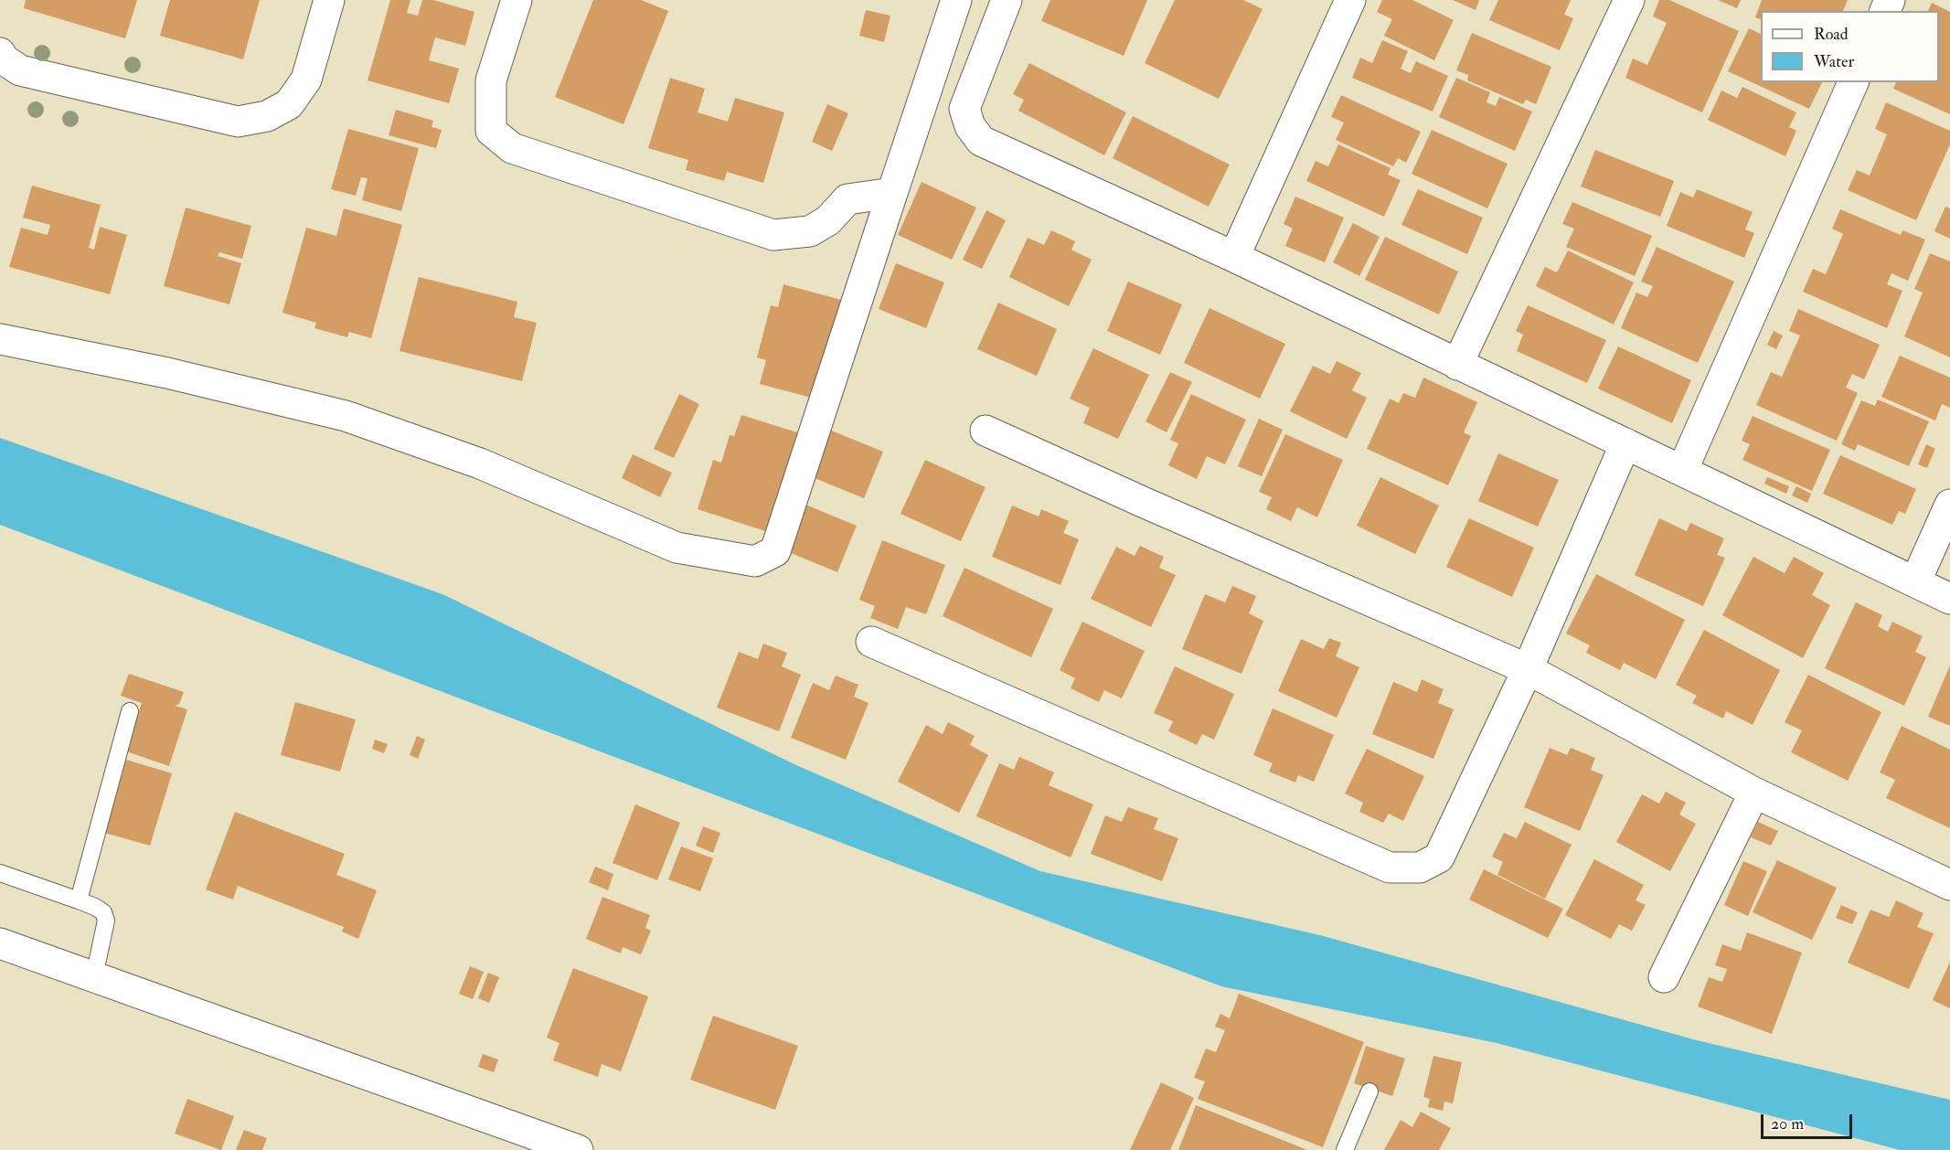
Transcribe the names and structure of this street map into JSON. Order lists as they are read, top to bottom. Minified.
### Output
{"legend":["Road","Water"],"scale_bar":"20 m"}
